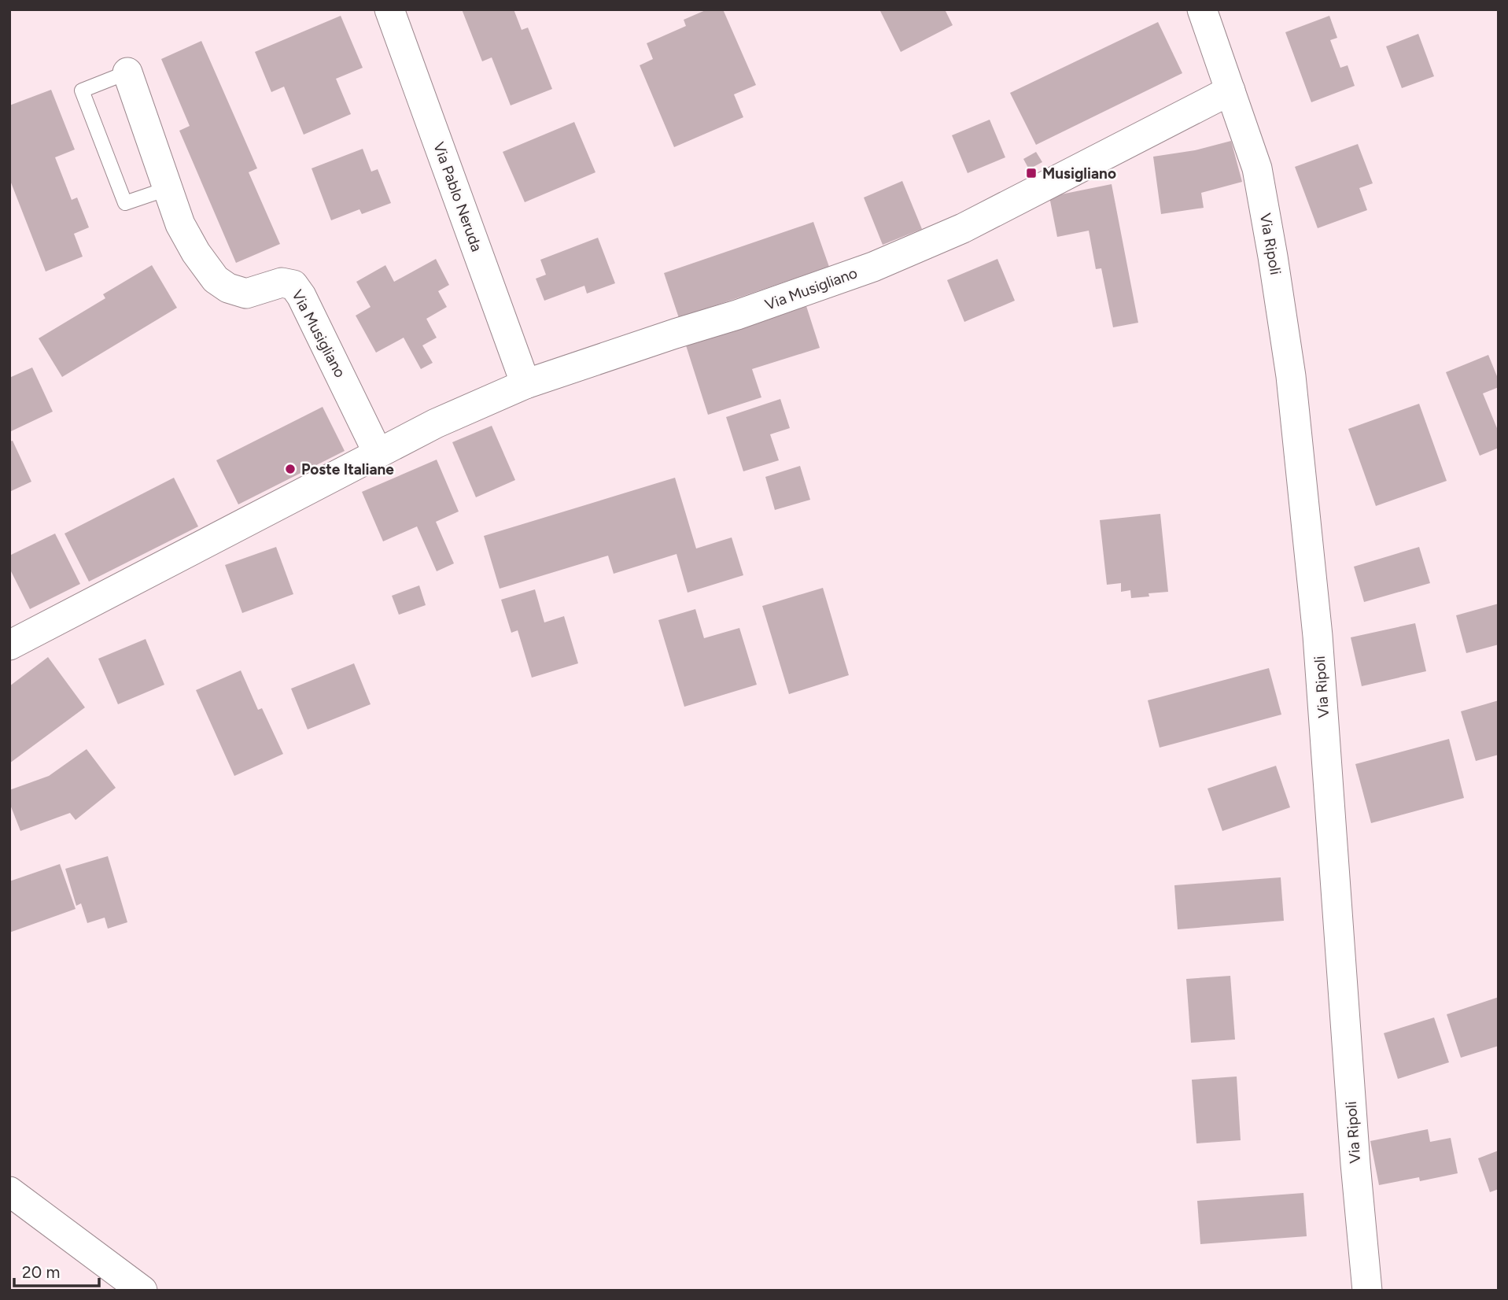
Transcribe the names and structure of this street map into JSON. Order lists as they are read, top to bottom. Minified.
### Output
{"streets":{"street":["Via Pablo Neruda","Via Ripoli","Via Musigliano"]},"crossings":[["Via Pablo Neruda","Via Musigliano"],["Via Ripoli","Via Musigliano"]],"places":{"transit":["Musigliano"],"other":["Poste Italiane"]},"scale_bar":"20 m"}
